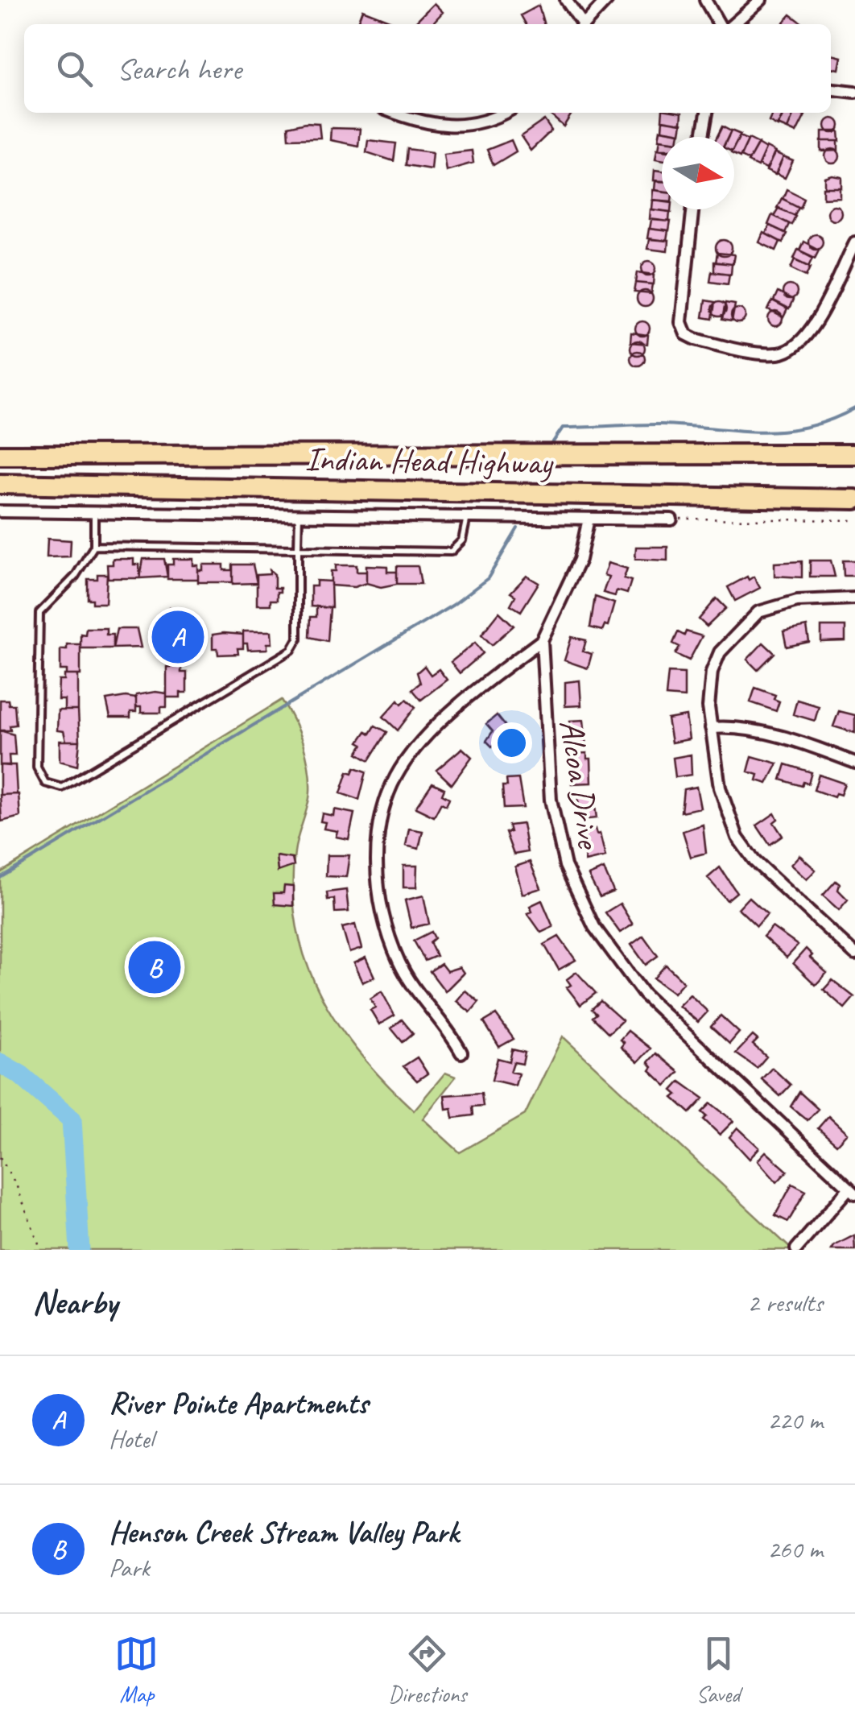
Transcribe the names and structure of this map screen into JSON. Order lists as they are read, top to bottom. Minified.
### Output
{"streets":{"highway":["Indian Head Highway"],"street":["Alcoa Drive"]},"north":"right","page":{"search":"Search here","pins":["A","B"],"heading":["Nearby","2 results"],"list":[{"mark":"A","name":"River Pointe Apartments","note":"Hotel","value":"220 m"},{"mark":"B","name":"Henson Creek Stream Valley Park","note":"Park","value":"260 m"}],"nav":["Map","Directions","Saved"]}}
